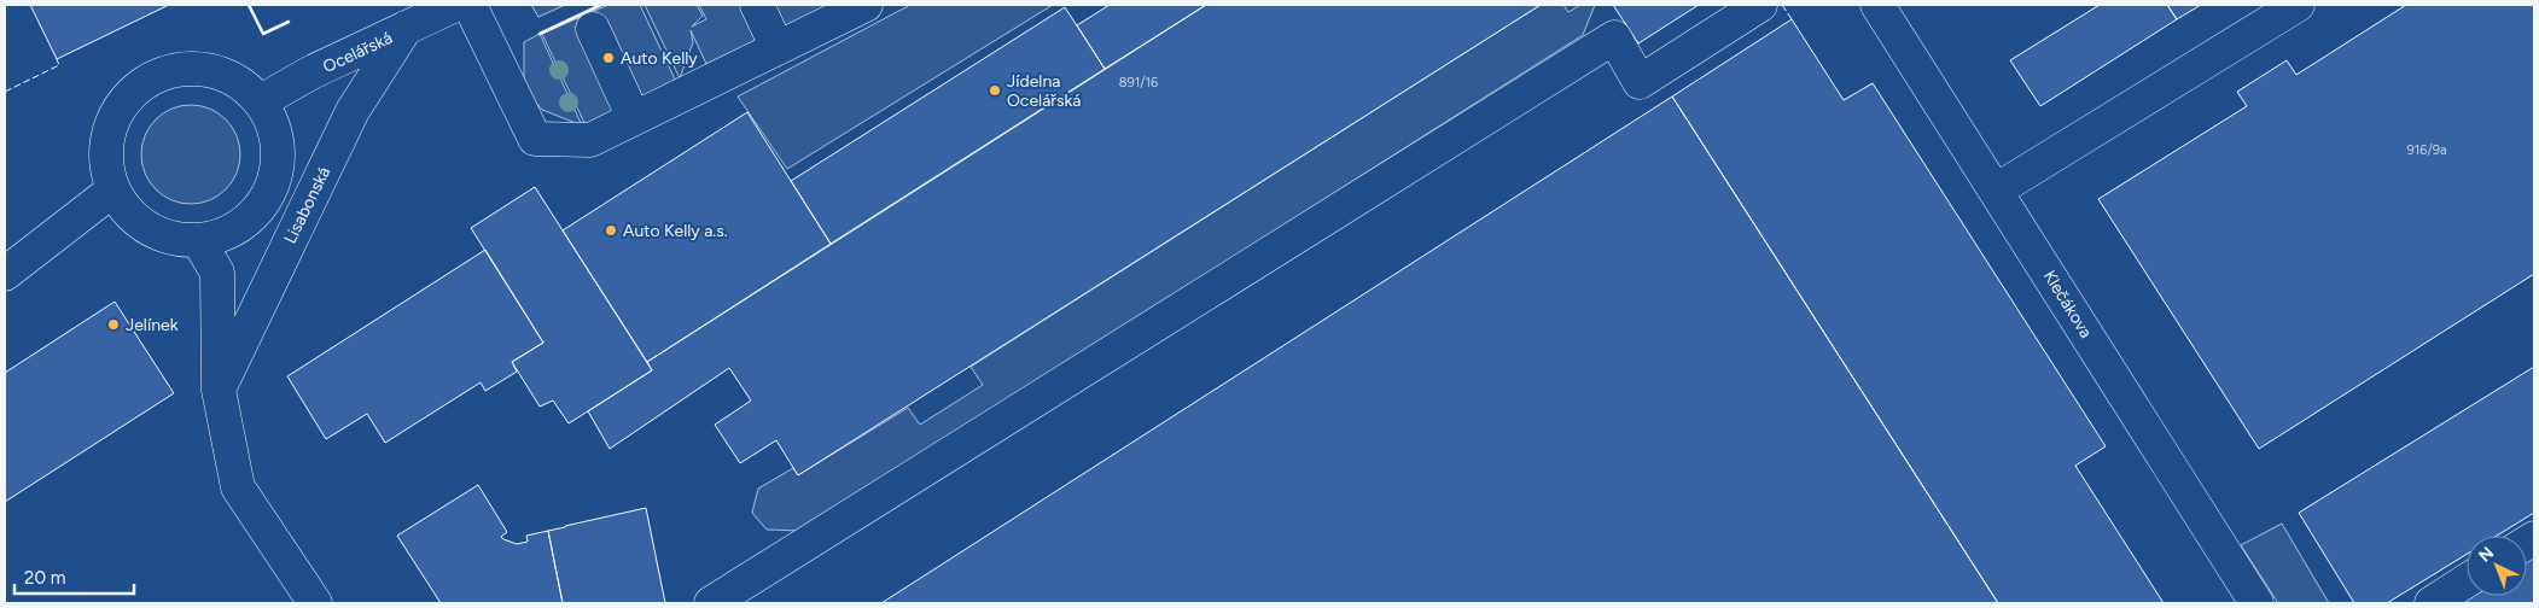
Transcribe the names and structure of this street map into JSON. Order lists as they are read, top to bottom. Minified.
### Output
{"streets":{"street":["Ocelářská","Lisabonská","Klečákova"]},"crossings":[["Ocelářská","Lisabonská"]],"places":["Auto Kelly","Jídelna Ocelářská","Auto Kelly a.s.","Jelínek"],"house_numbers":["891/16","916/9a"],"scale_bar":"20 m","north":"top left"}
